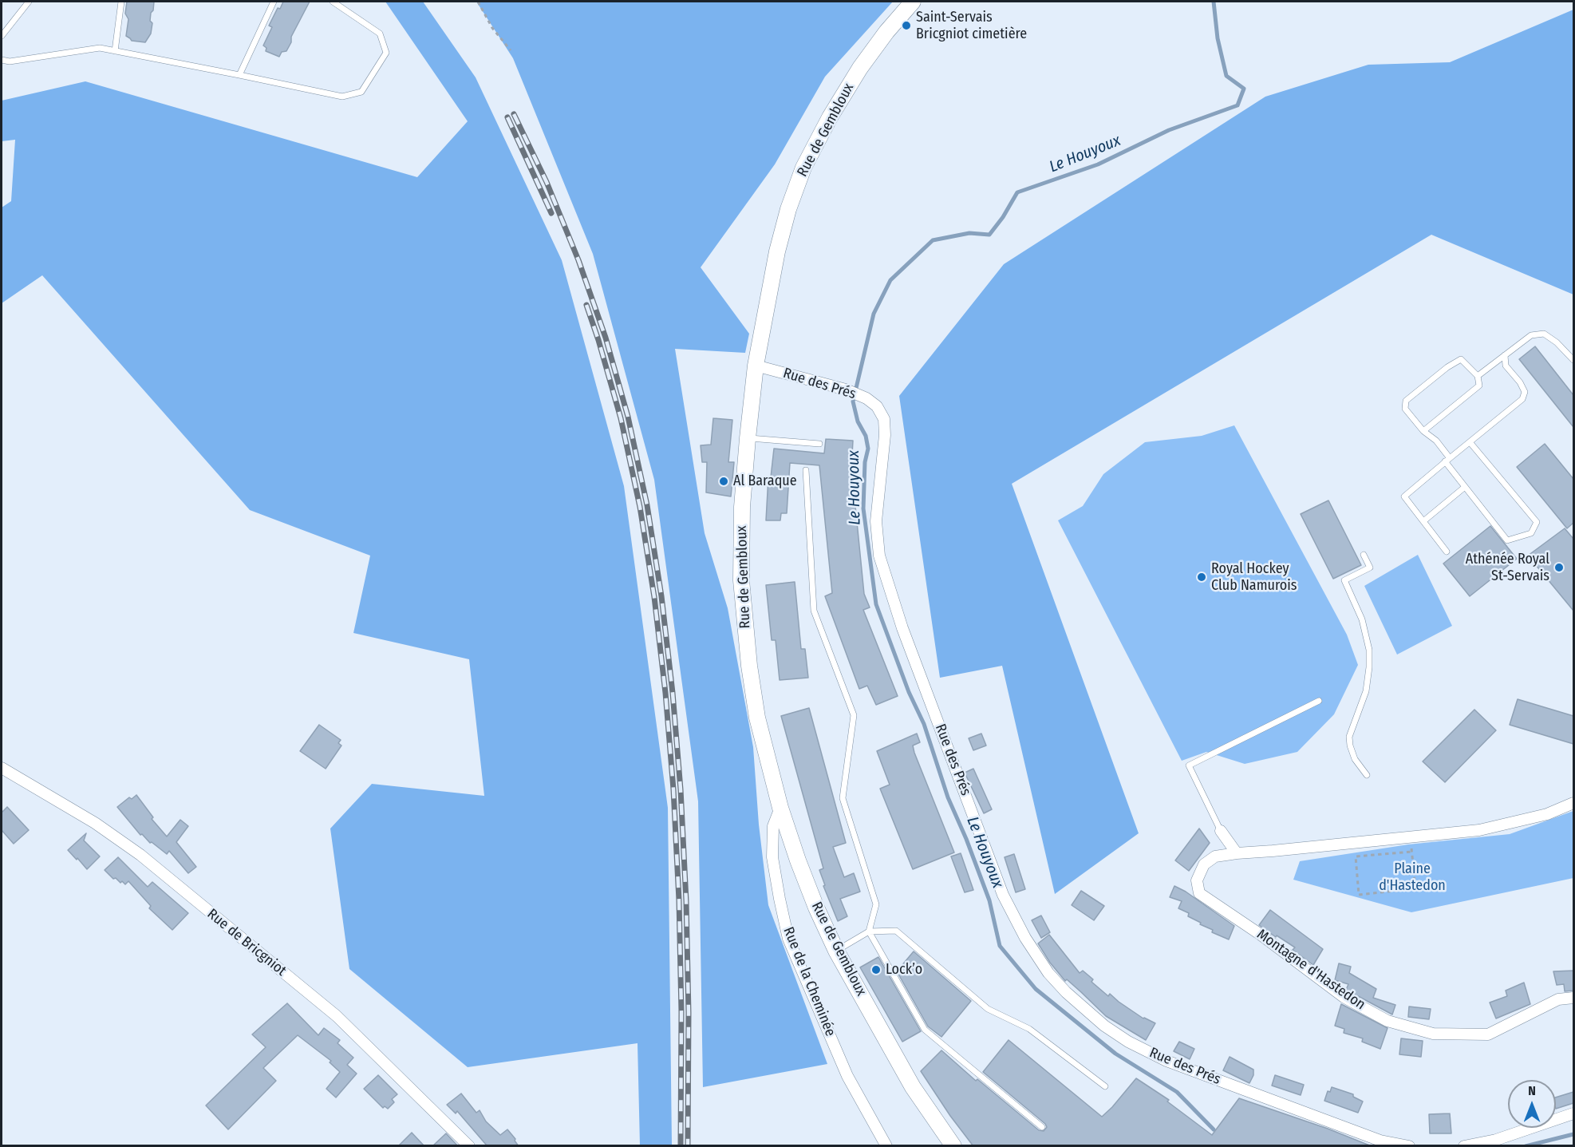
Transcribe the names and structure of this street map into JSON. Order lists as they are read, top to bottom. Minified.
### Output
{"streets":{"main road":["Rue de Gembloux"],"street":["Rue des Prés","Rue de Bricgniot","Montagne d'Hastedon","Rue de la Cheminée"]},"crossings":[["Rue de Gembloux","Rue des Prés"],["Rue de Gembloux","Rue de la Cheminée"]],"water":["Le Houyoux"],"parks":["Plaine d'Hastedon"],"places":["Saint-Servais Bricgniot cimetière","Al Baraque","Athénée Royal St-Servais","Royal Hockey Club Namurois","Lock’o"],"north":"top"}
